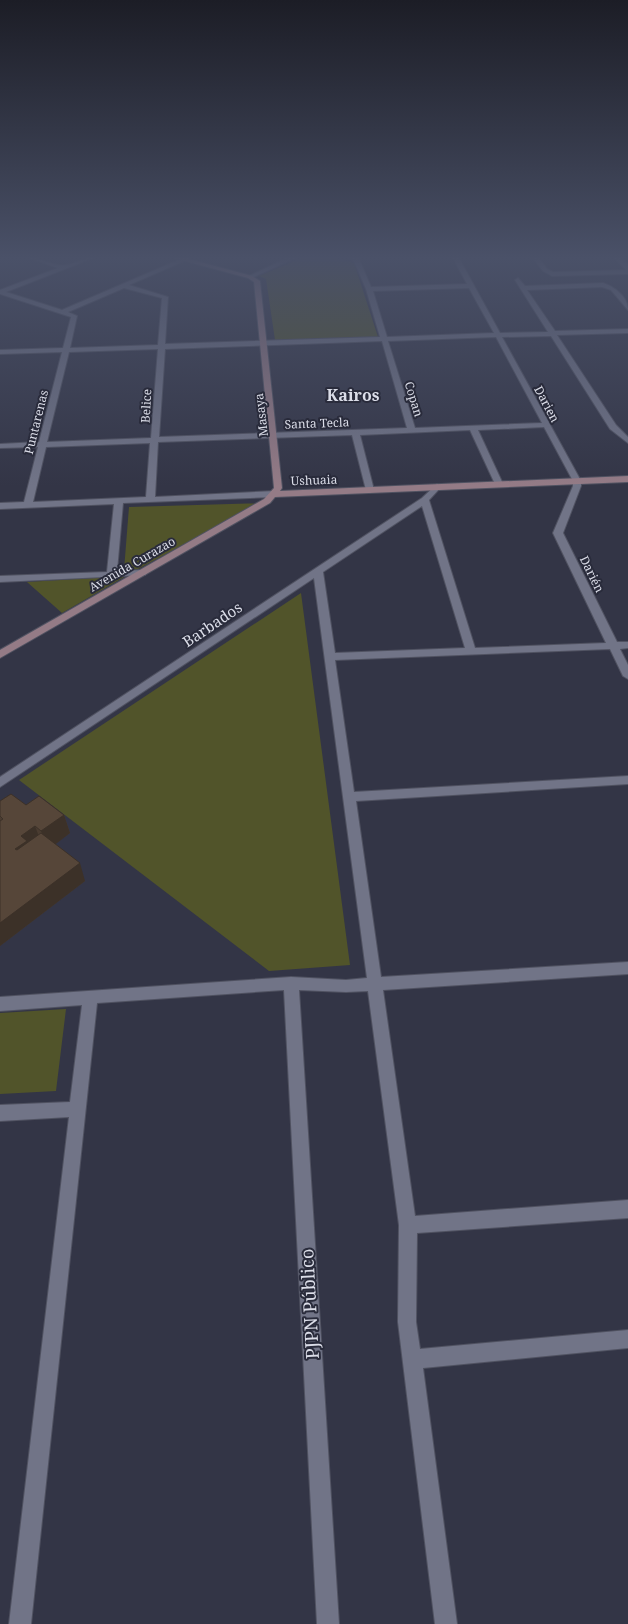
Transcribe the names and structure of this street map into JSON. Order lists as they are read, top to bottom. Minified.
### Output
{"streets":{"street":["Copan","Darien","Belice","Masaya","Puntarenas","Santa Tecla","Ushuaia","Avenida Curazao","Darién","Barbados","PJPN Público"]},"crossings":[["Copan","Santa Tecla"],["Darien","Santa Tecla"],["Darien","Ushuaia"],["Darien","Darién"],["Belice","Santa Tecla"],["Belice","Ushuaia"],["Masaya","Santa Tecla"],["Masaya","Ushuaia"],["Masaya","Avenida Curazao"],["Puntarenas","Santa Tecla"],["Puntarenas","Ushuaia"],["Ushuaia","Avenida Curazao"],["Ushuaia","Darién"],["Ushuaia","Barbados"]],"districts":["Kairos"]}
